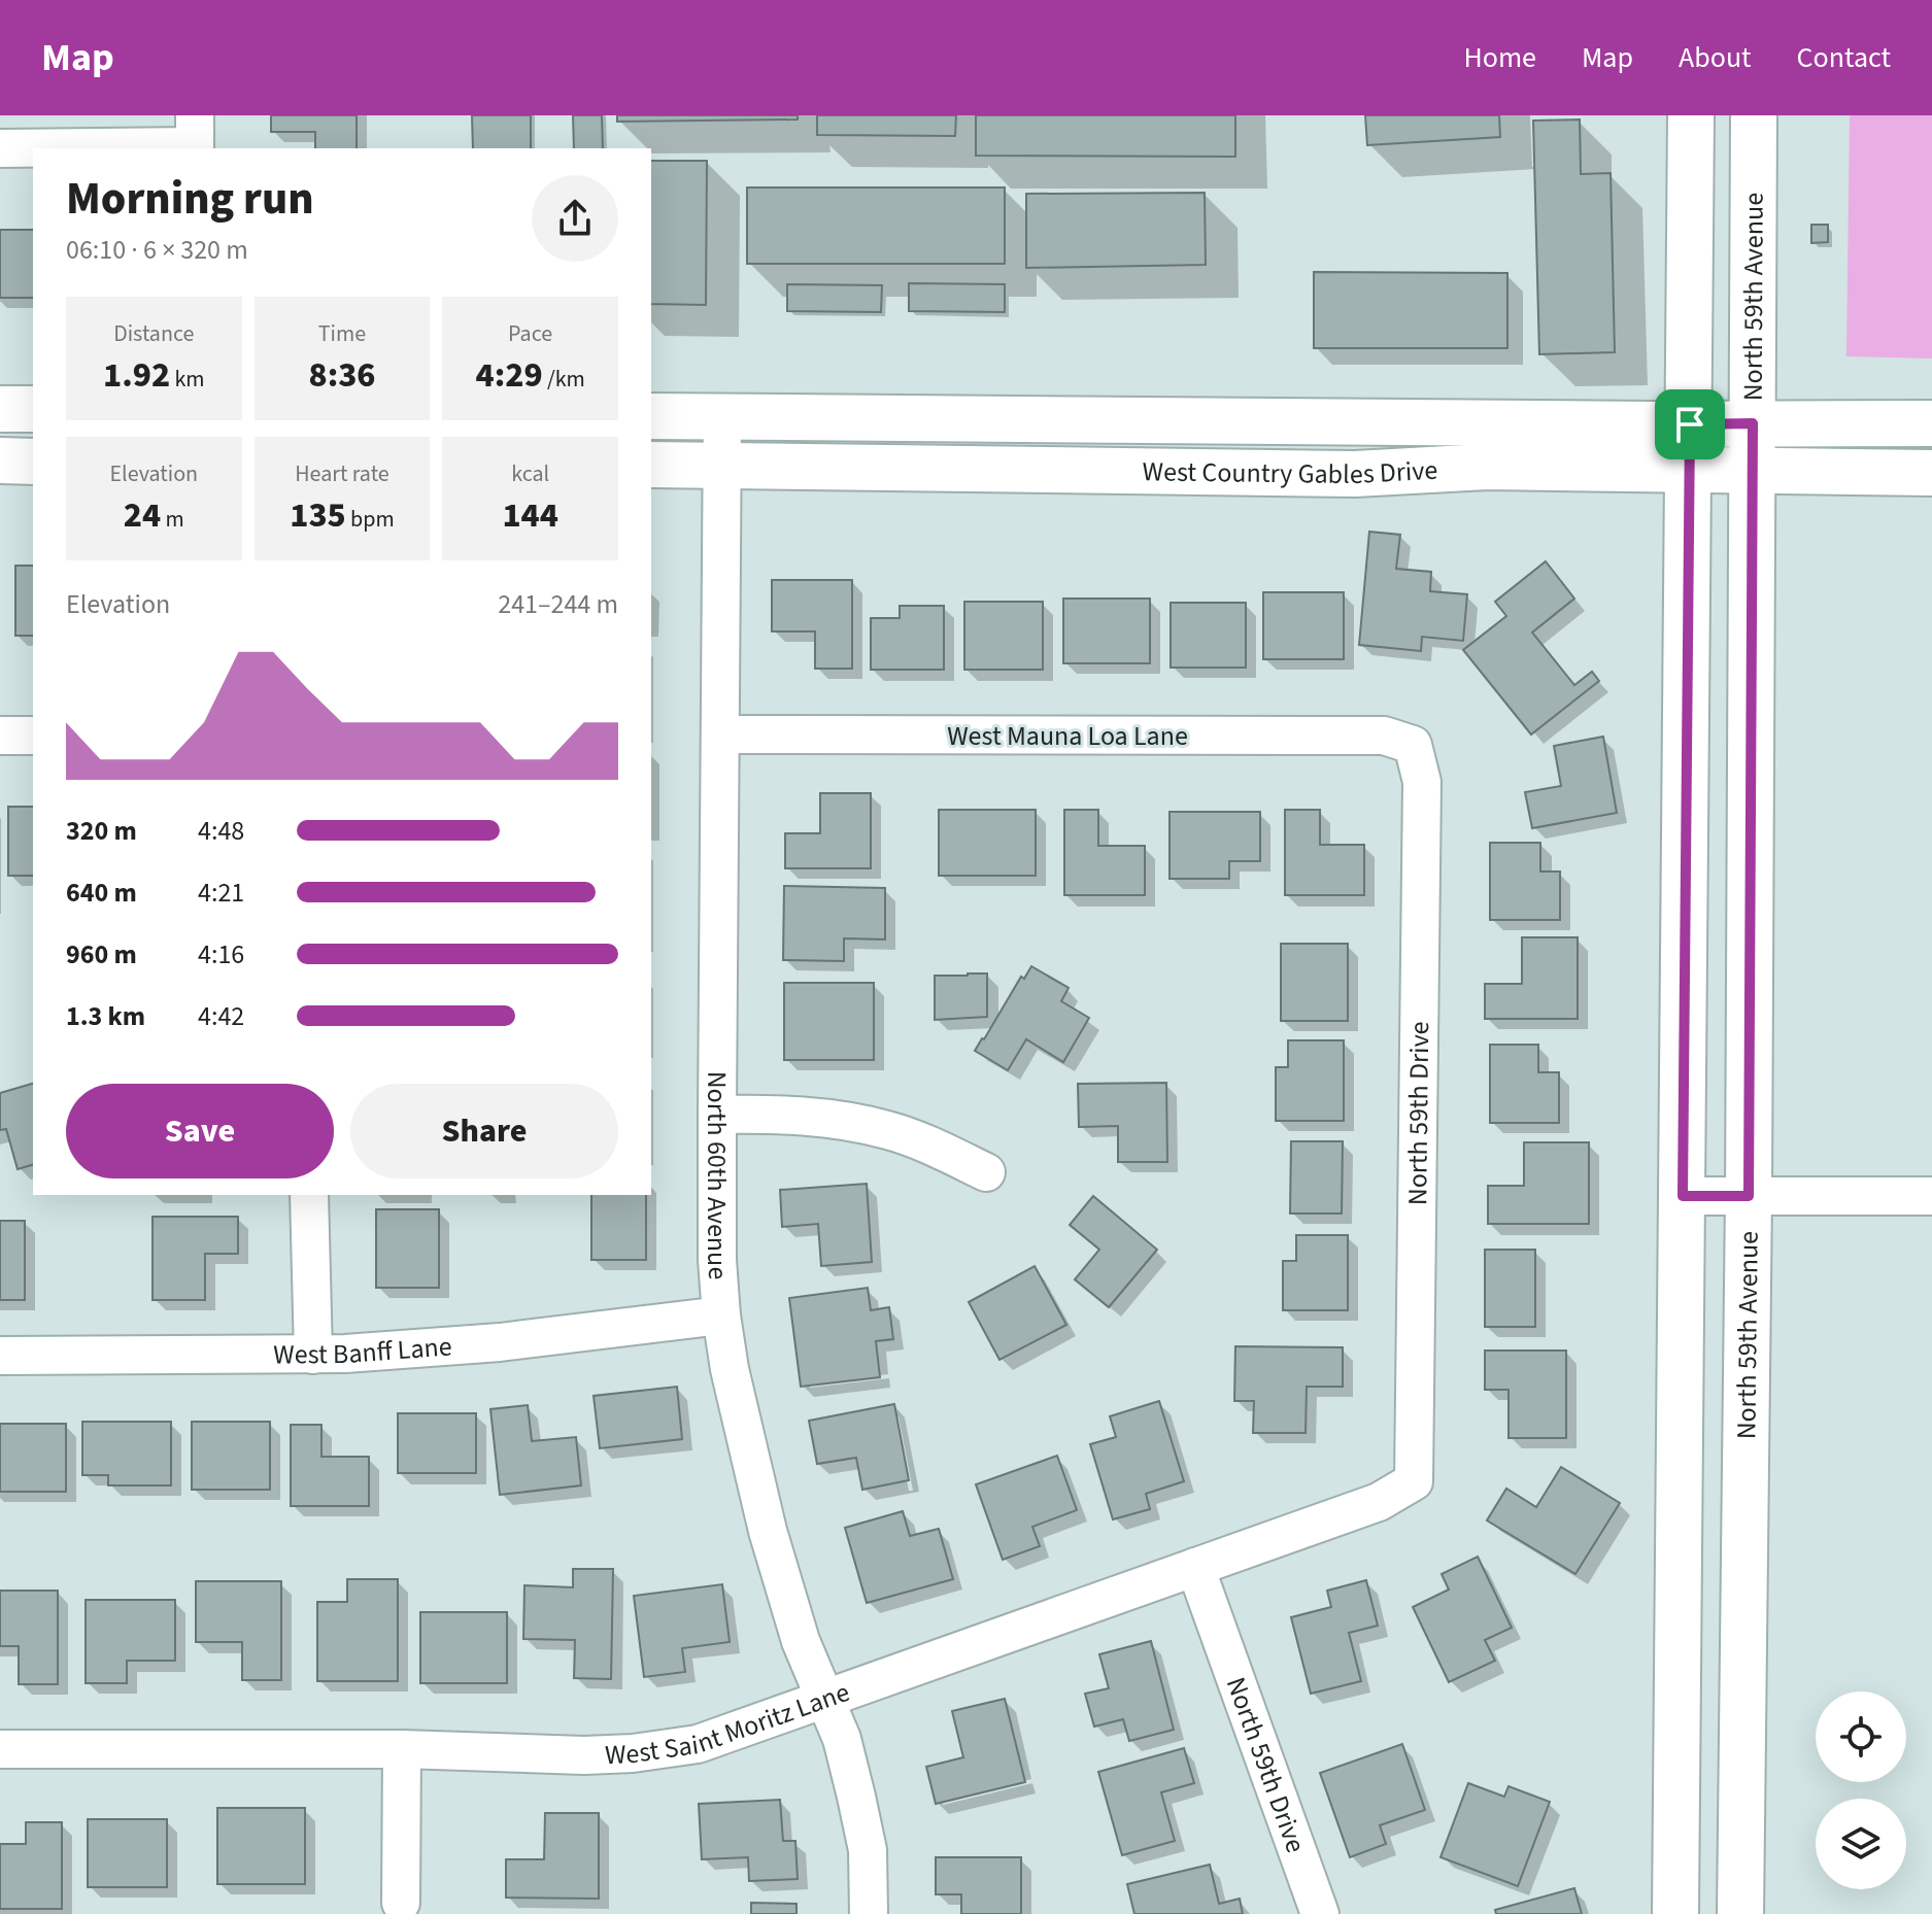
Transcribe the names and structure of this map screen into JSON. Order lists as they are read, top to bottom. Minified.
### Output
{"streets":{"main road":["North 59th Avenue","West Country Gables Drive"],"street":["West Mauna Loa Lane","North 59th Drive","North 60th Avenue","West Banff Lane","West Saint Moritz Lane"]},"crossings":[["North 59th Avenue","West Country Gables Drive"],["West Country Gables Drive","North 60th Avenue"],["West Mauna Loa Lane","North 59th Drive"],["West Mauna Loa Lane","North 60th Avenue"],["North 59th Drive","West Saint Moritz Lane"],["North 60th Avenue","West Banff Lane"],["North 60th Avenue","West Saint Moritz Lane"]],"page":{"header":"Map","nav":["Home","Map","About","Contact"],"heading":["Morning run","06:10 · 6 × 320 m"],"stats":[["Distance","1.92 km"],["Time","8:36"],["Pace","4:29 /km"],["Elevation","24 m"],["Heart rate","135 bpm"],["kcal","144"]],"chart":["Elevation","241–244 m"],"list":[{"name":"320 m","note":"4:48"},{"name":"640 m","note":"4:21"},{"name":"960 m","note":"4:16"},{"name":"1.3 km","note":"4:42"}],"buttons":["Save","Share"]}}
